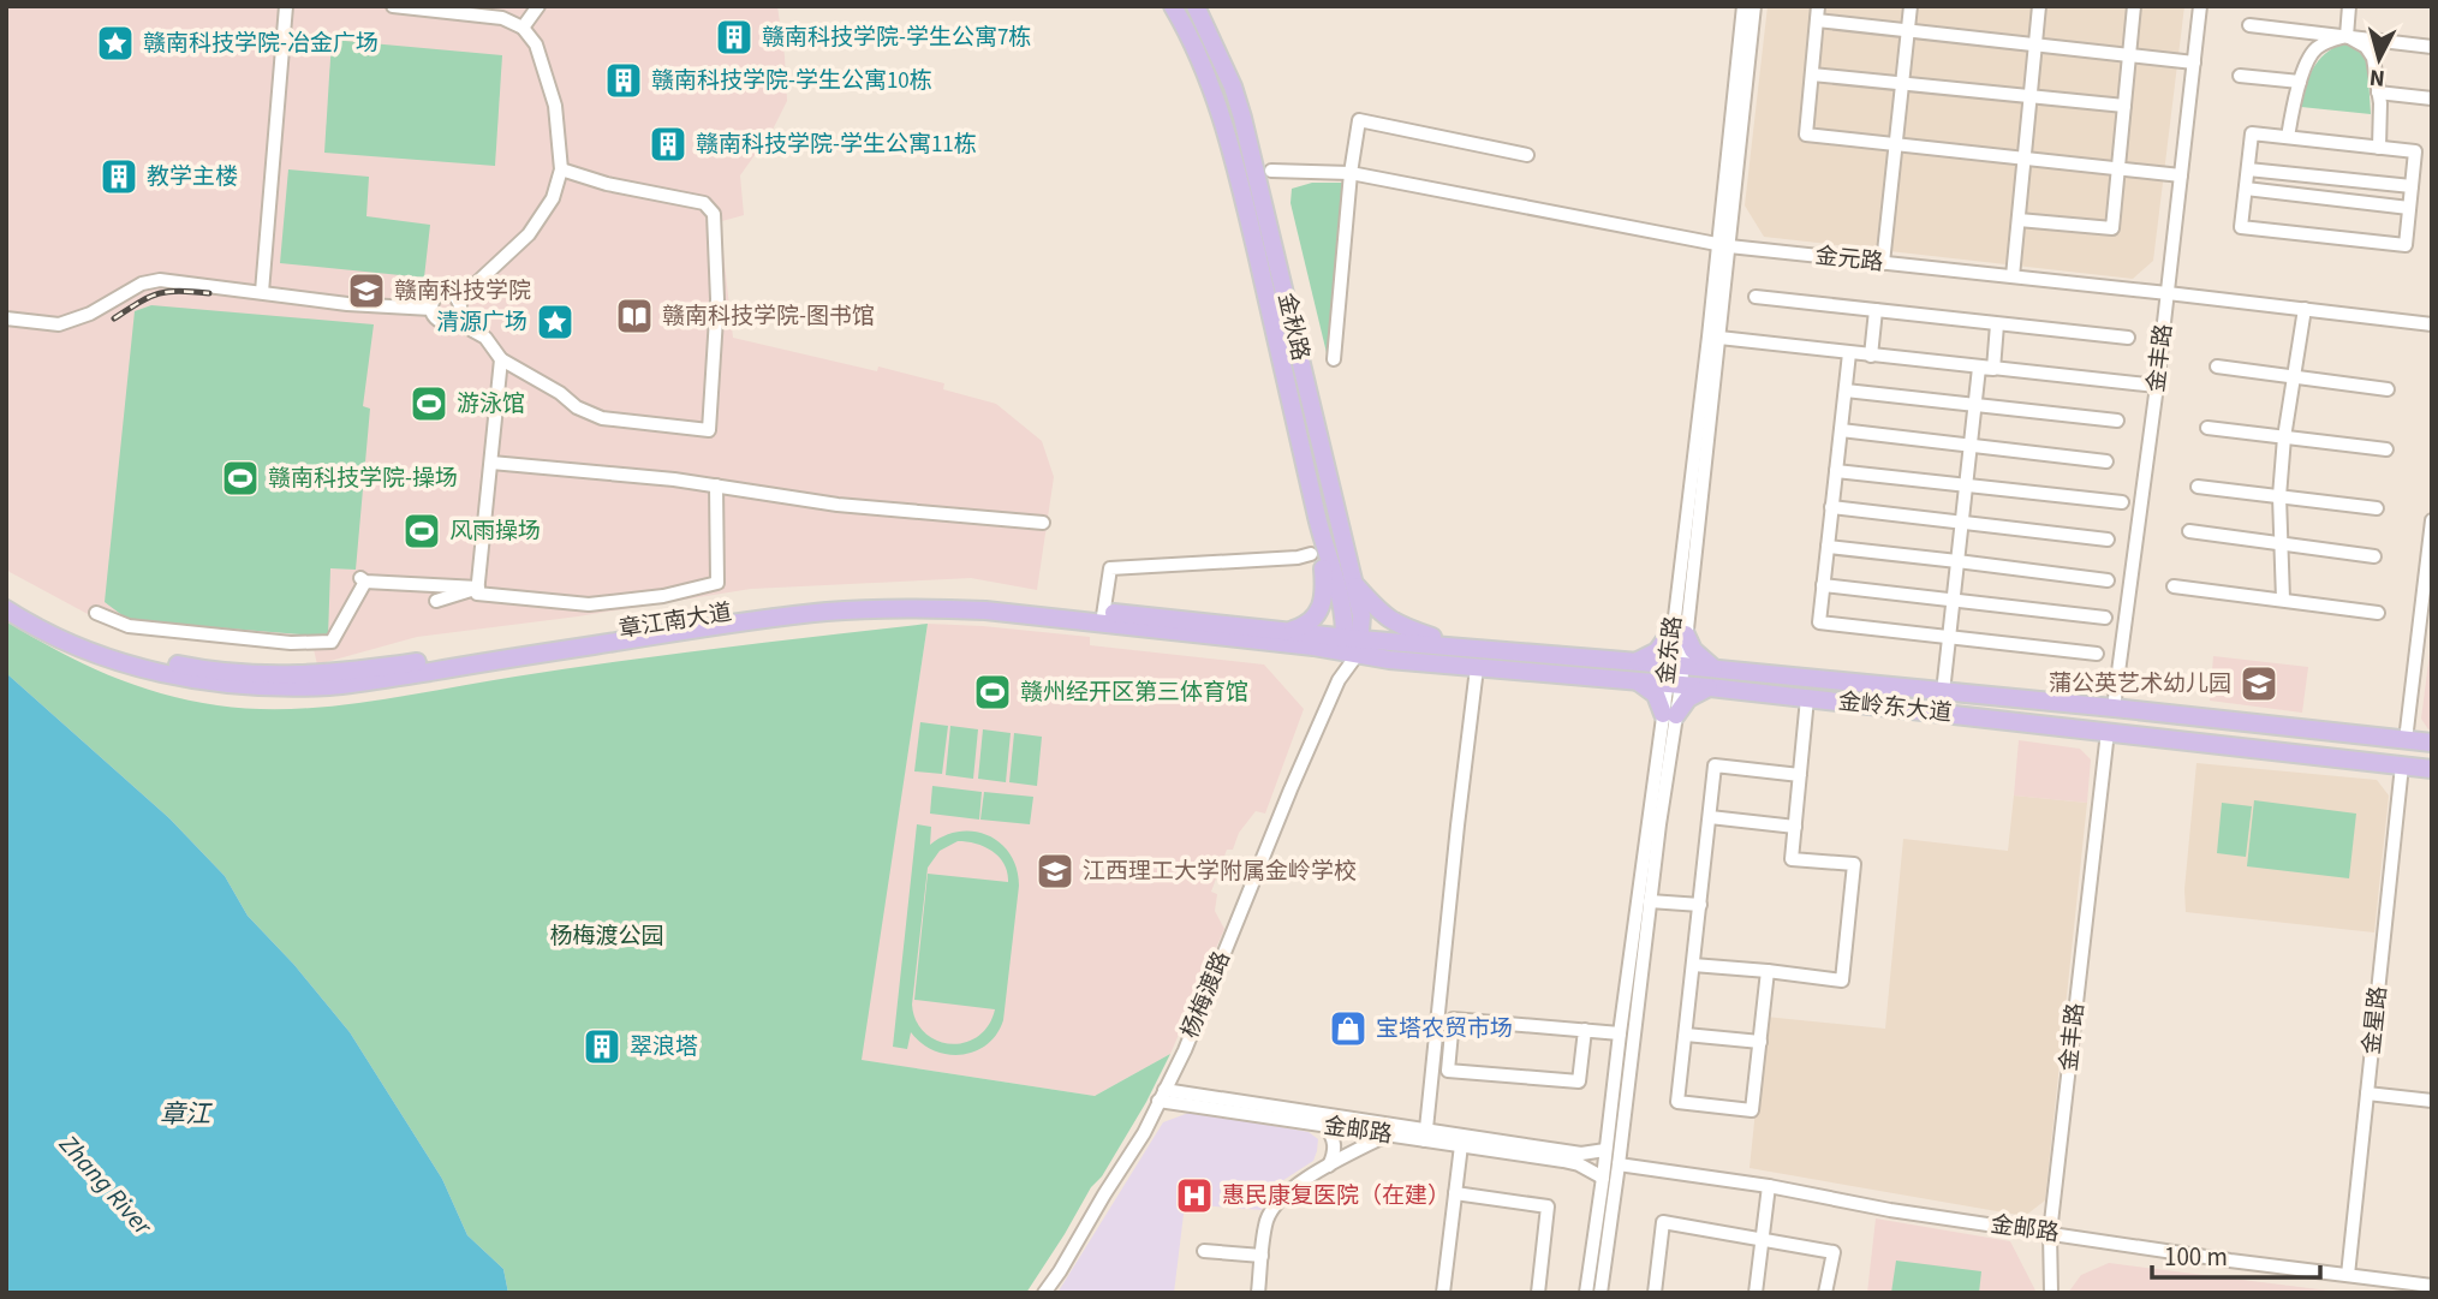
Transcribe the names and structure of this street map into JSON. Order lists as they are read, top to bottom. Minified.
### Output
{"streets":{"main road":["金秋路","章江南大道","金岭东大道"],"street":["金元路","金丰路","金东路","杨梅渡路","金星路","金邮路"]},"crossings":[["金元路","金丰路"],["金元路","金东路"],["金秋路","章江南大道"],["金秋路","金岭东大道"],["金秋路","杨梅渡路"],["金丰路","金岭东大道"],["金丰路","金邮路"],["章江南大道","金岭东大道"],["章江南大道","杨梅渡路"],["金东路","金岭东大道"],["金东路","金邮路"],["金岭东大道","杨梅渡路"],["金岭东大道","金星路"],["杨梅渡路","金邮路"],["金星路","金邮路"]],"water":["章江","Zhang River"],"parks":["杨梅渡公园"],"places":{"building":["赣南科技学院-学生公寓7栋","赣南科技学院-学生公寓10栋","赣南科技学院-学生公寓11栋","教学主楼","翠浪塔"],"place":["赣南科技学院-冶金广场","清源广场"],"school or university":["赣南科技学院","蒲公英艺术幼儿园","江西理工大学附属金岭学校"],"library":["赣南科技学院-图书馆"],"sports":["游泳馆","赣南科技学院-操场","风雨操场","赣州经开区第三体育馆"],"shop":["宝塔农贸市场"],"hospital":["惠民康复医院（在建）"]},"scale_bar":"100 m","north":"bottom"}
